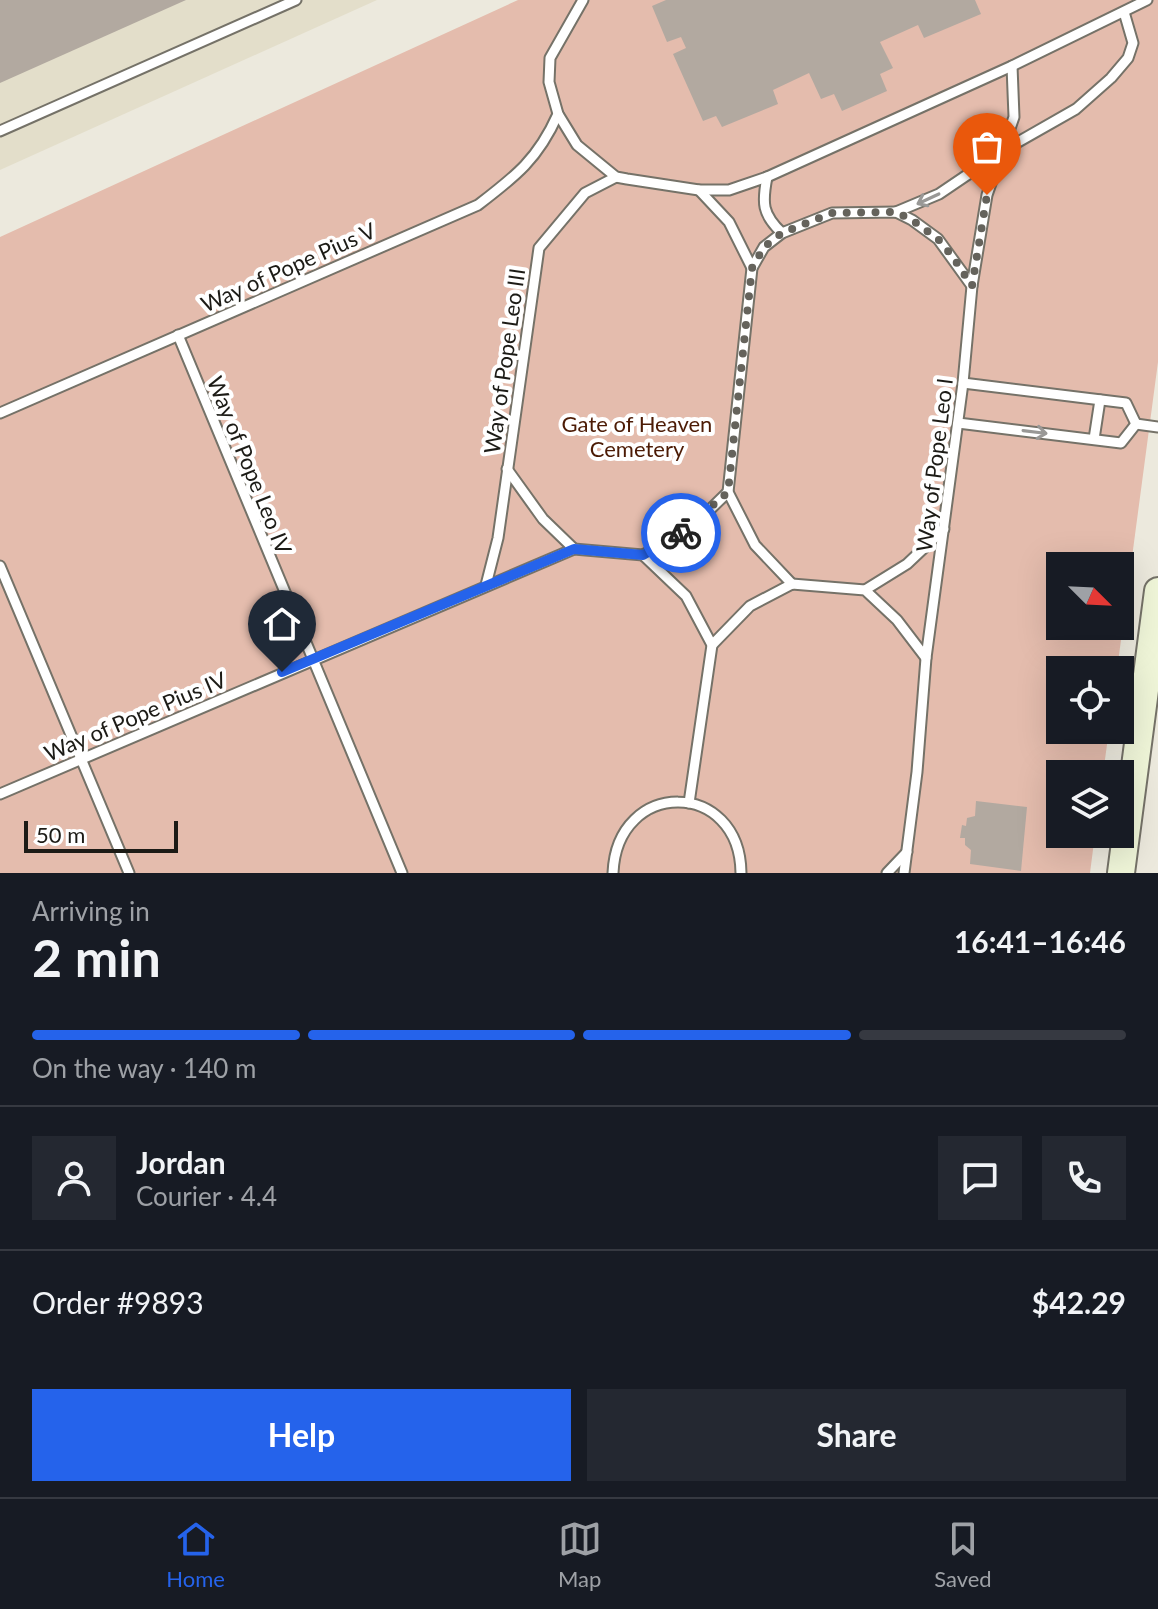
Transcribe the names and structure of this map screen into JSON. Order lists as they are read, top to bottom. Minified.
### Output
{"streets":{"lane":["Way of Pope Pius V","Way of Pope Leo III","Way of Pope Leo IV","Way of Pope Leo I","Way of Pope Pius IV"]},"crossings":[["Way of Pope Pius V","Way of Pope Leo IV"],["Way of Pope Leo III","Way of Pope Pius IV"],["Way of Pope Leo IV","Way of Pope Pius IV"]],"parks":["Gate of Heaven Cemetery"],"scale_bar":"50 m","north":"bottom right","page":{"scale":"50 m","heading":["2 min","Arriving in","16:41–16:46"],"panel":["Jordan","Courier · 4.4","Order #9893","$42.29"],"bar":"On the way · 140 m","buttons":["Help","Share"],"tabs":["Home","Map","Saved"]}}
